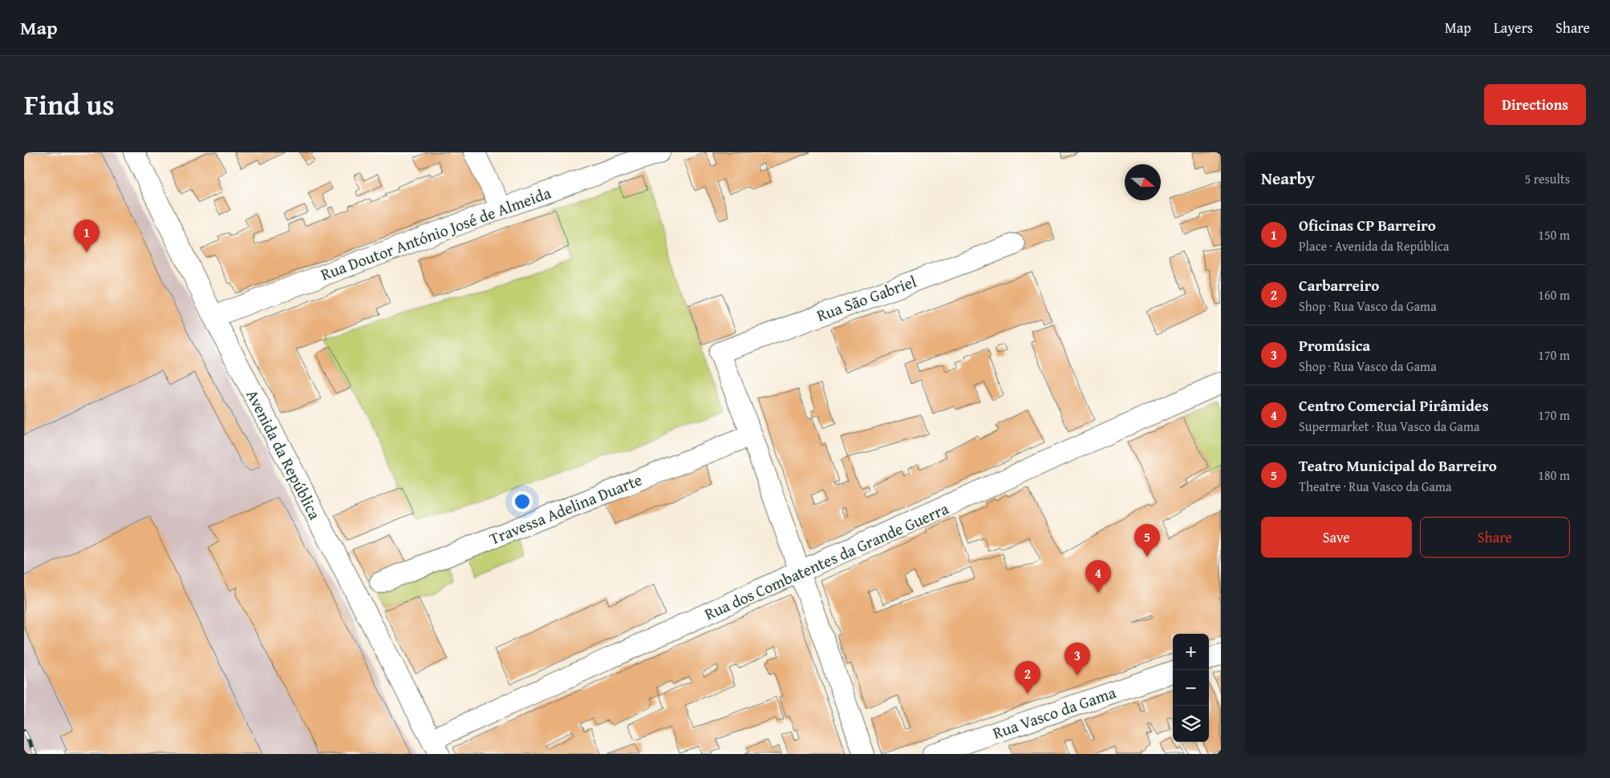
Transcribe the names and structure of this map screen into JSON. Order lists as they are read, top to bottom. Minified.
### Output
{"streets":{"street":["Rua Doutor António José de Almeida","Rua São Gabriel","Avenida da República","Travessa Adelina Duarte","Rua dos Combatentes da Grande Guerra","Rua Vasco da Gama"]},"crossings":[["Rua Doutor António José de Almeida","Avenida da República"],["Rua São Gabriel","Travessa Adelina Duarte"],["Avenida da República","Rua dos Combatentes da Grande Guerra"]],"north":"right","page":{"header":"Map","nav":["Map","Layers","Share"],"title":"Find us","buttons":["Directions",["Save","Share"]],"heading":["Nearby","5 results"],"list":[{"mark":"1","name":"Oficinas CP Barreiro","note":"Place · Avenida da República","value":"150 m"},{"mark":"2","name":"Carbarreiro","note":"Shop · Rua Vasco da Gama","value":"160 m"},{"mark":"3","name":"Promúsica","note":"Shop · Rua Vasco da Gama","value":"170 m"},{"mark":"4","name":"Centro Comercial Pirâmides","note":"Supermarket · Rua Vasco da Gama","value":"170 m"},{"mark":"5","name":"Teatro Municipal do Barreiro","note":"Theatre · Rua Vasco da Gama","value":"180 m"}],"pins":["1","5","4","3","2"],"map_buttons":["+","−"]}}
